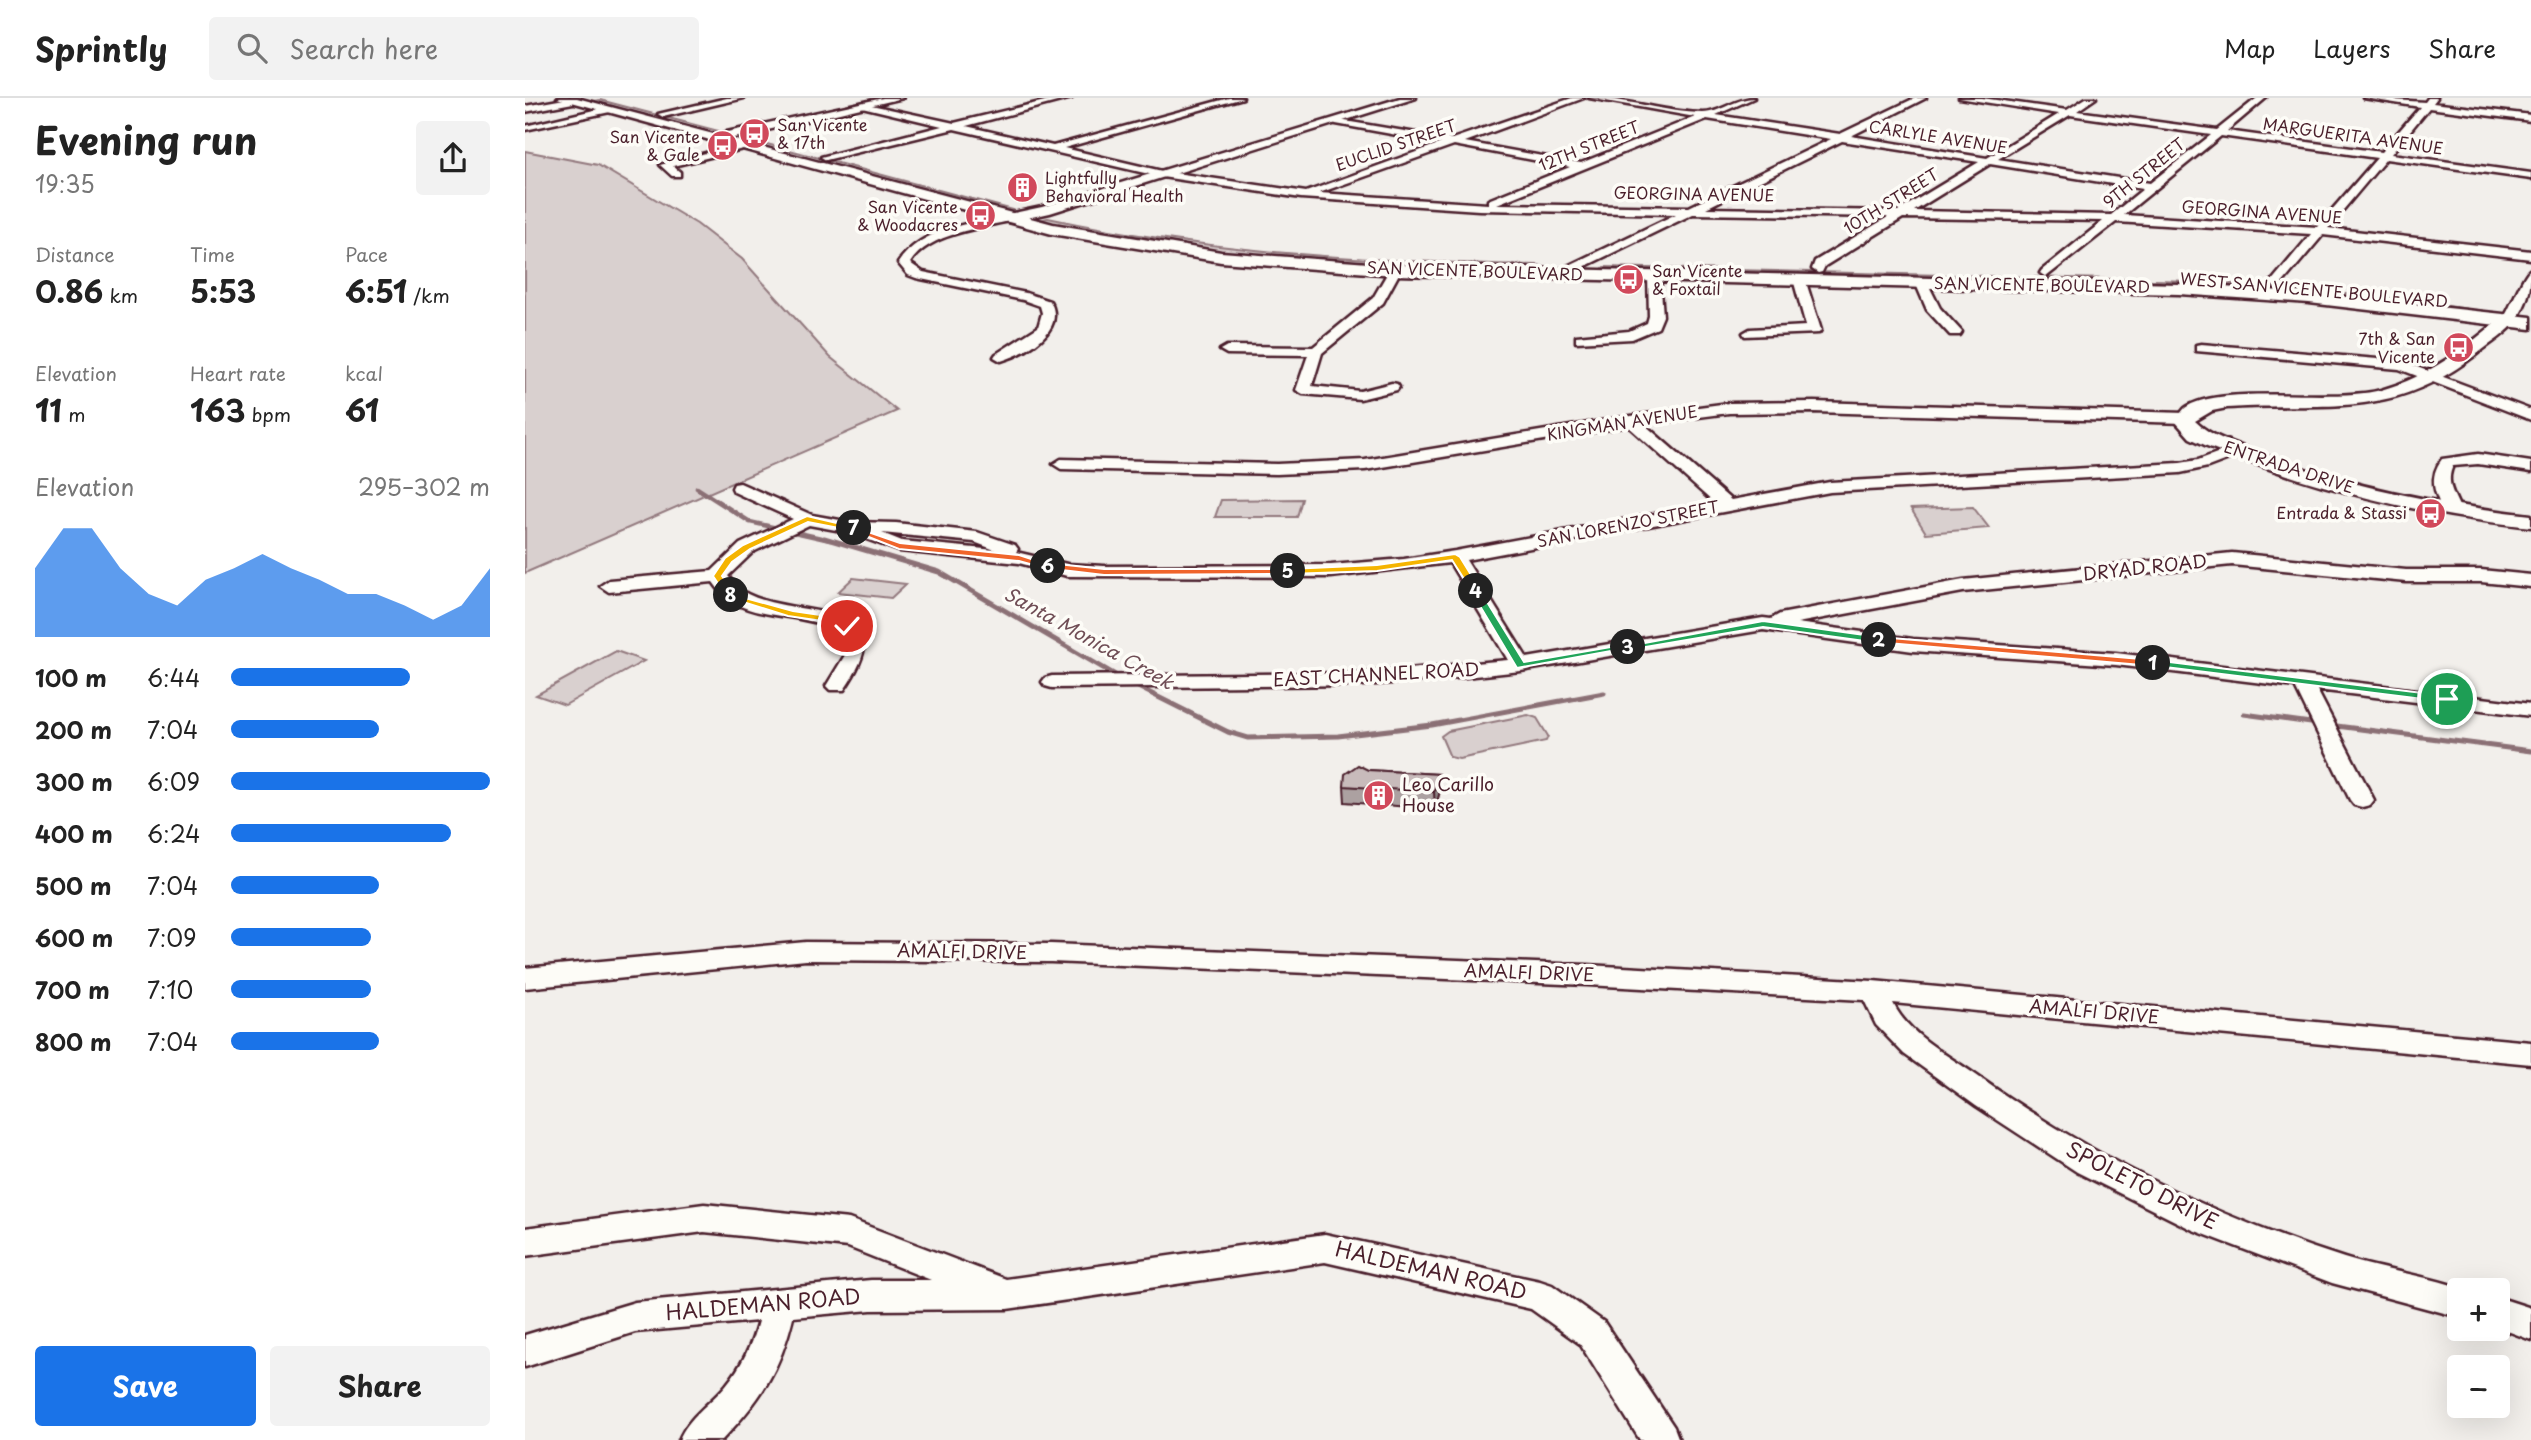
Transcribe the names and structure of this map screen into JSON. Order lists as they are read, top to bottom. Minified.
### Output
{"streets":{"main road":["SAN VICENTE BOULEVARD","WEST SAN VICENTE BOULEVARD"],"street":["MARGUERITA AVENUE","CARLYLE AVENUE","EUCLID STREET","12TH STREET","9TH STREET","GEORGINA AVENUE","10TH STREET","KINGMAN AVENUE","ENTRADA DRIVE","SAN LORENZO STREET","DRYAD ROAD","EAST CHANNEL ROAD","AMALFI DRIVE","SPOLETO DRIVE","HALDEMAN ROAD"]},"crossings":[["MARGUERITA AVENUE","9TH STREET"],["MARGUERITA AVENUE","10TH STREET"],["CARLYLE AVENUE","12TH STREET"],["CARLYLE AVENUE","9TH STREET"],["CARLYLE AVENUE","10TH STREET"],["EUCLID STREET","GEORGINA AVENUE"],["12TH STREET","GEORGINA AVENUE"],["9TH STREET","GEORGINA AVENUE"],["9TH STREET","WEST SAN VICENTE BOULEVARD"],["GEORGINA AVENUE","10TH STREET"],["10TH STREET","WEST SAN VICENTE BOULEVARD"],["SAN VICENTE BOULEVARD","WEST SAN VICENTE BOULEVARD"],["KINGMAN AVENUE","ENTRADA DRIVE"],["ENTRADA DRIVE","SAN LORENZO STREET"],["DRYAD ROAD","EAST CHANNEL ROAD"],["AMALFI DRIVE","SPOLETO DRIVE"]],"water":["Santa Monica Creek"],"places":{"bus stop":["San Vicente & 17th","San Vicente & Gale","San Vicente & Woodacres","San Vicente & Foxtail","7th & San Vicente","Entrada & Stassi"],"building":["Lightfully Behavioral Health","Leo Carillo House"]},"page":{"header":"Sprintly","search":"Search here","nav":["Map","Layers","Share"],"heading":["Evening run","19:35"],"stats":[["Distance","0.86 km"],["Time","5:53"],["Pace","6:51 /km"],["Elevation","11 m"],["Heart rate","163 bpm"],["kcal","61"]],"chart":["Elevation","295–302 m"],"pins":["7","6","5","4","8","2","3","1"],"list":[{"name":"100 m","note":"6:44"},{"name":"200 m","note":"7:04"},{"name":"300 m","note":"6:09"},{"name":"400 m","note":"6:24"},{"name":"500 m","note":"7:04"},{"name":"600 m","note":"7:09"},{"name":"700 m","note":"7:10"},{"name":"800 m","note":"7:04"}],"map_buttons":["+","−"],"buttons":["Save","Share"]}}
